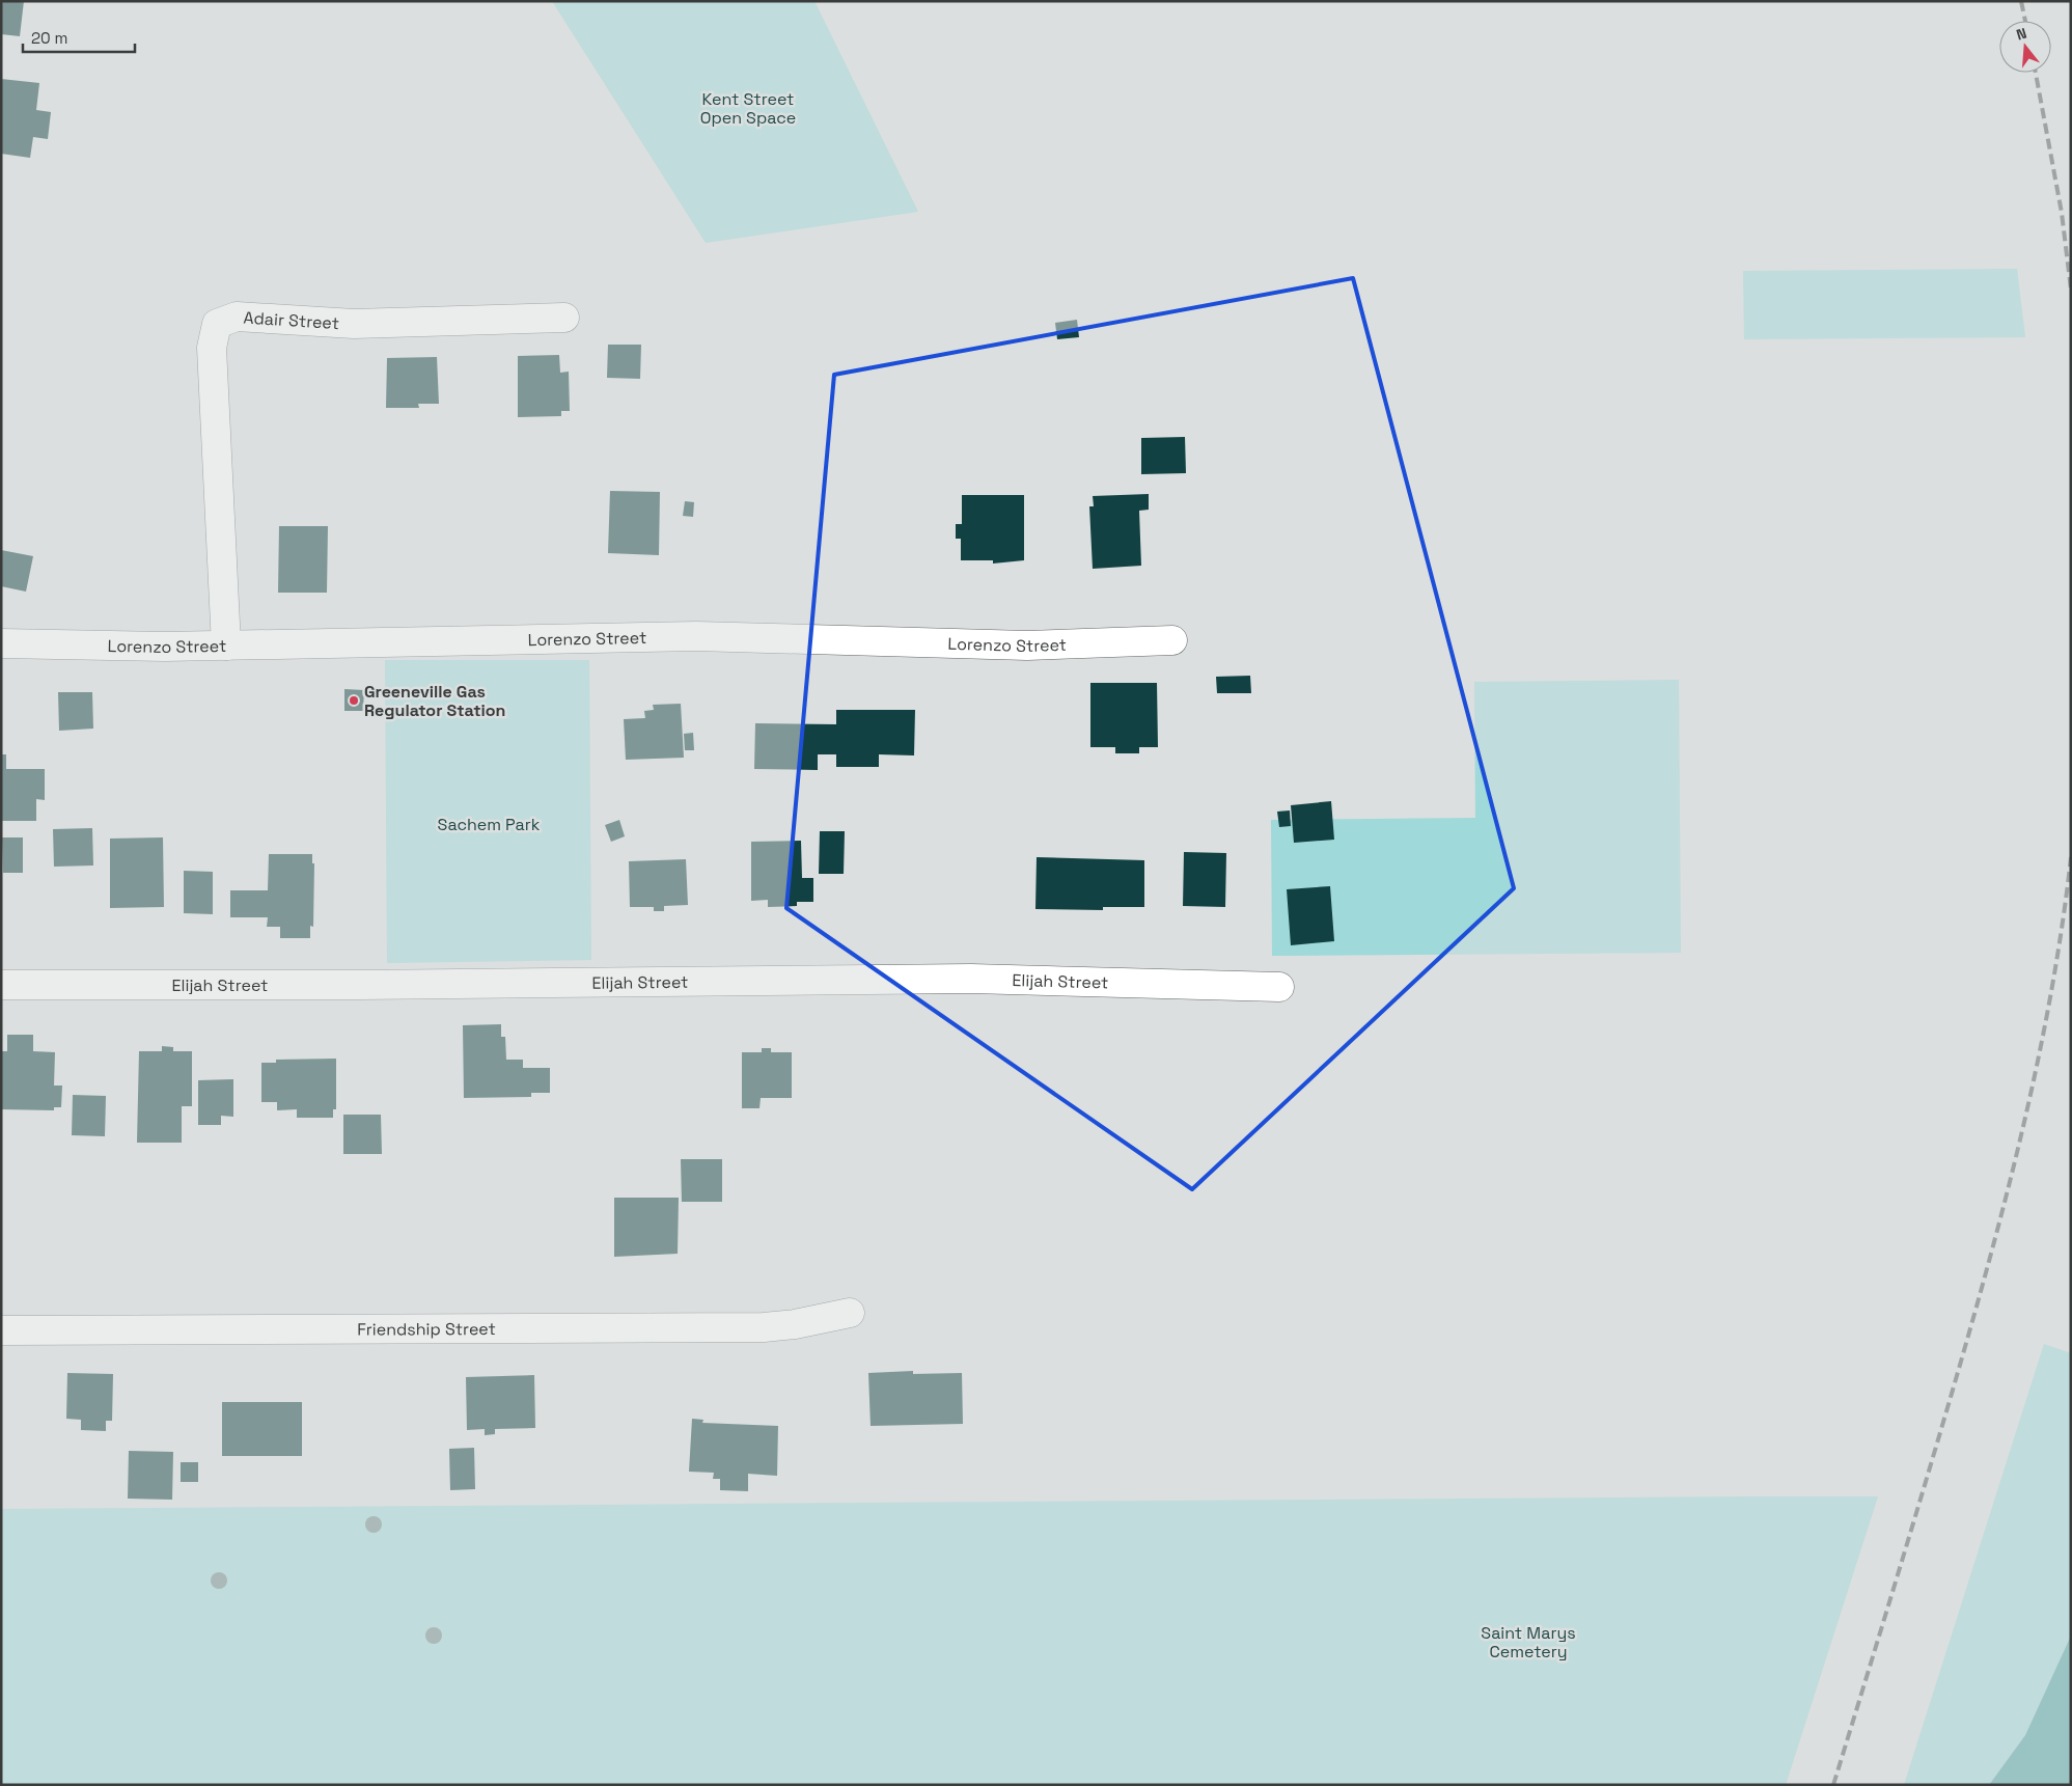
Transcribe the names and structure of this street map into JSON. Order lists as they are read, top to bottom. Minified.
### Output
{"streets":{"street":["Adair Street","Lorenzo Street","Elijah Street","Friendship Street"]},"crossings":[["Adair Street","Lorenzo Street"]],"parks":["Kent Street Open Space","Sachem Park","Saint Marys Cemetery"],"places":["Greeneville Gas Regulator Station"],"scale_bar":"20 m","north":"top"}
